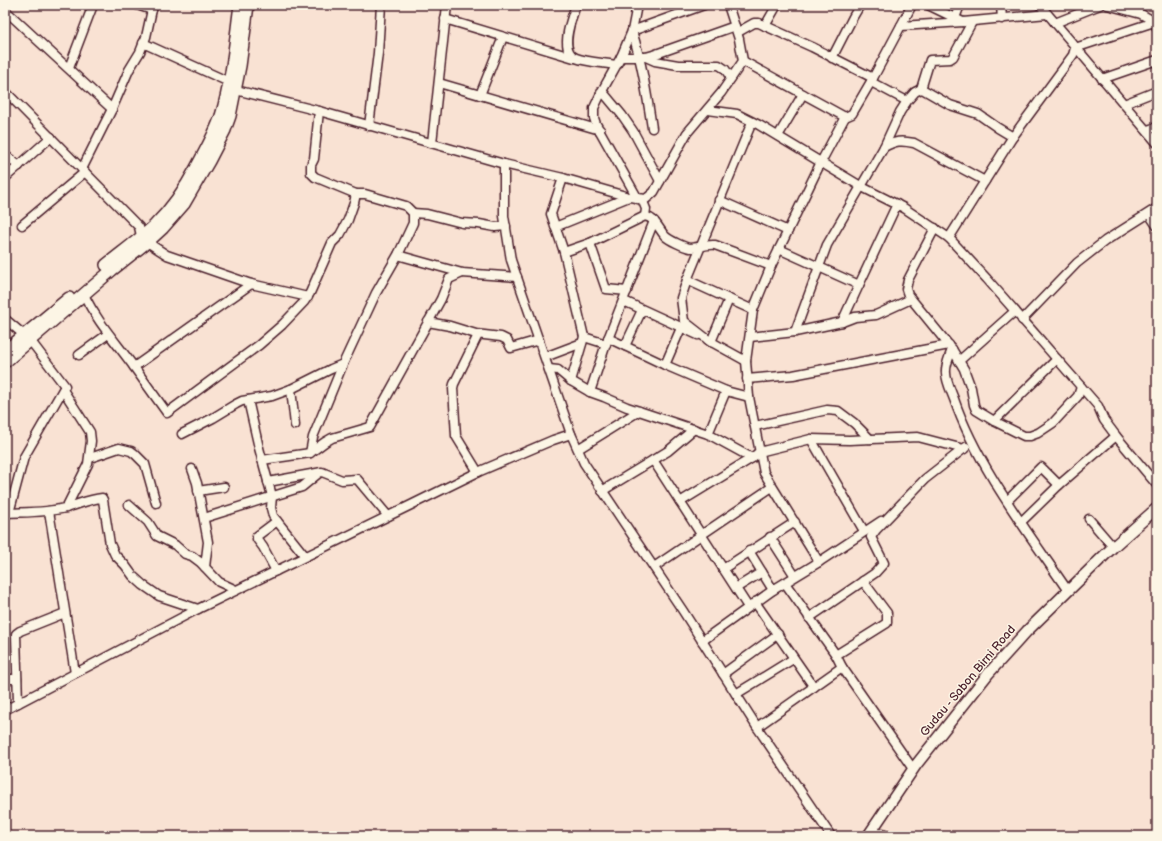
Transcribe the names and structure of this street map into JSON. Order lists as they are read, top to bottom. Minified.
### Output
{"streets":{"main road":["Gudau - Sabon Birni Road"]}}
